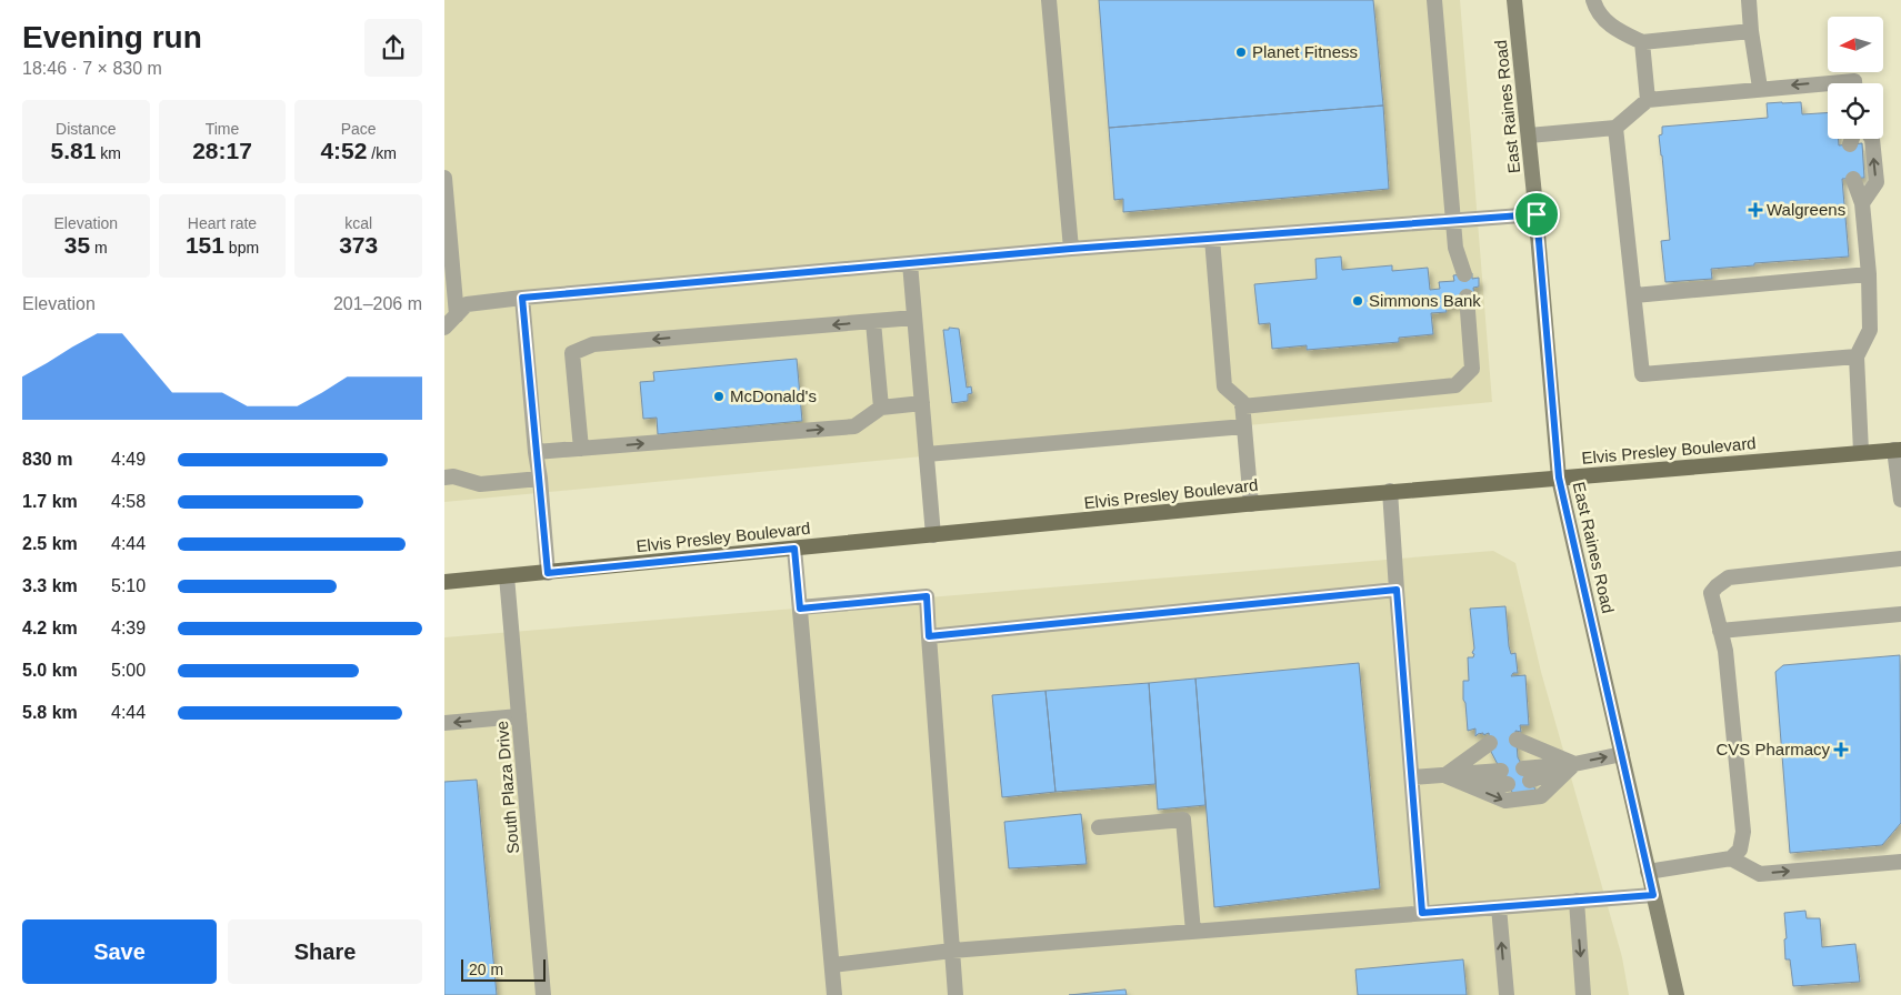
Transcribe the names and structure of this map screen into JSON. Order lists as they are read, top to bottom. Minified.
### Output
{"streets":{"main road":["East Raines Road","Elvis Presley Boulevard"],"street":["South Plaza Drive"]},"crossings":[["East Raines Road","Elvis Presley Boulevard"],["Elvis Presley Boulevard","South Plaza Drive"]],"places":{"other":["Planet Fitness","Simmons Bank","McDonald's"],"health":["Walgreens","CVS Pharmacy"]},"scale_bar":"20 m","north":"left","page":{"heading":["Evening run","18:46 · 7 × 830 m"],"stats":[["Distance","5.81 km"],["Time","28:17"],["Pace","4:52 /km"],["Elevation","35 m"],["Heart rate","151 bpm"],["kcal","373"]],"chart":["Elevation","201–206 m"],"list":[{"name":"830 m","note":"4:49"},{"name":"1.7 km","note":"4:58"},{"name":"2.5 km","note":"4:44"},{"name":"3.3 km","note":"5:10"},{"name":"4.2 km","note":"4:39"},{"name":"5.0 km","note":"5:00"},{"name":"5.8 km","note":"4:44"}],"buttons":["Save","Share"],"scale":"20 m"}}
